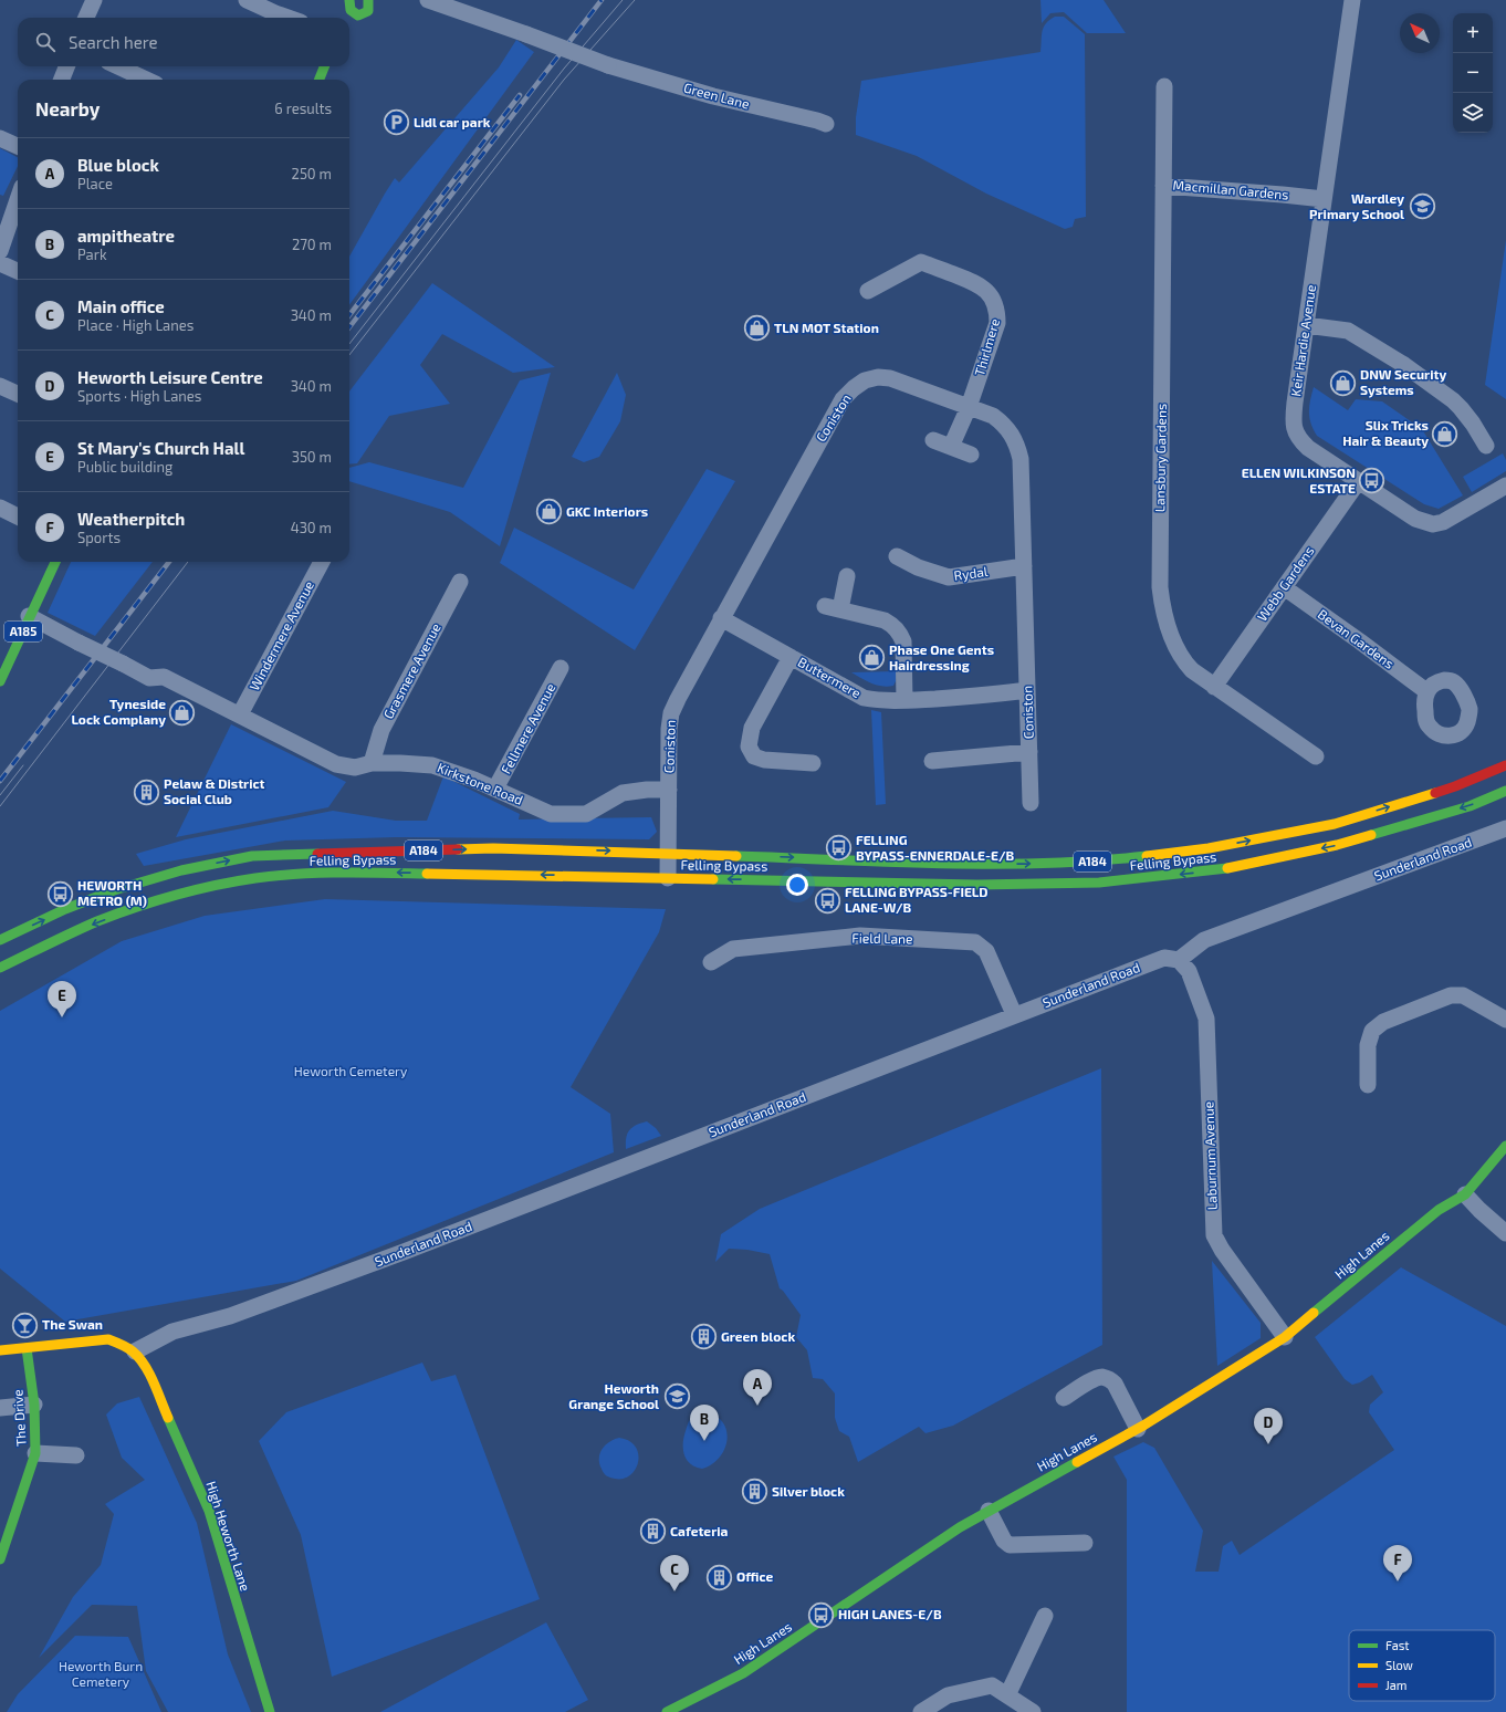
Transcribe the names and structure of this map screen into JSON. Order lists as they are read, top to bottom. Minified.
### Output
{"streets":{"main road":["A185","A184","Felling Bypass","High Lanes","The Drive","High Heworth Lane"],"street":["Green Lane","Macmillan Gardens","Keir Hardie Avenue","Thirlmere","Coniston","Lansbury Gardens","Rydal","Webb Gardens","Windermere Avenue","Bevan Gardens","Grasmere Avenue","Buttermere","Fellmere Avenue","Kirkstone Road","Sunderland Road","Field Lane","Laburnum Avenue"]},"crossings":[["Macmillan Gardens","Keir Hardie Avenue"],["Macmillan Gardens","Lansbury Gardens"],["Keir Hardie Avenue","Webb Gardens"],["Thirlmere","Coniston"],["Coniston","Rydal"],["Coniston","Buttermere"],["Coniston","Kirkstone Road"],["Coniston","Felling Bypass"],["Lansbury Gardens","Webb Gardens"],["Webb Gardens","Bevan Gardens"],["A185","Kirkstone Road"],["Windermere Avenue","Kirkstone Road"],["Grasmere Avenue","Kirkstone Road"],["Fellmere Avenue","Kirkstone Road"],["Sunderland Road","Field Lane"],["Sunderland Road","Laburnum Avenue"],["Sunderland Road","High Heworth Lane"],["Laburnum Avenue","High Lanes"]],"parks":["Heworth Cemetery","Heworth Burn Cemetery"],"places":{"parking":["Lidl car park"],"school or university":["Wardley Primary School","Heworth Grange School"],"shop":["TLN MOT Station","DNW Security Systems","Slix Tricks Hair & Beauty","GKC Interiors","Phase One Gents Hairdressing","Tyneside Lock Complany"],"bus stop":["ELLEN WILKINSON ESTATE","FELLING BYPASS-ENNERDALE-E/B","HEWORTH METRO (M)","FELLING BYPASS-FIELD LANE-W/B","HIGH LANES-E/B"],"building":["Pelaw & District Social Club","Green block","Silver block","Cafeteria","Office"],"bar":["The Swan"]},"legend":["Fast","Slow","Jam"],"north":"top left","page":{"map_buttons":["+","−"],"search":"Search here","heading":["Nearby","6 results"],"list":[{"mark":"A","name":"Blue block","note":"Place","value":"250 m"},{"mark":"B","name":"ampitheatre","note":"Park","value":"270 m"},{"mark":"C","name":"Main office","note":"Place · High Lanes","value":"340 m"},{"mark":"D","name":"Heworth Leisure Centre","note":"Sports · High Lanes","value":"340 m"},{"mark":"E","name":"St Mary's Church Hall","note":"Public building","value":"350 m"},{"mark":"F","name":"Weatherpitch","note":"Sports","value":"430 m"}],"pins":["E","A","B","D","F","C"]}}
